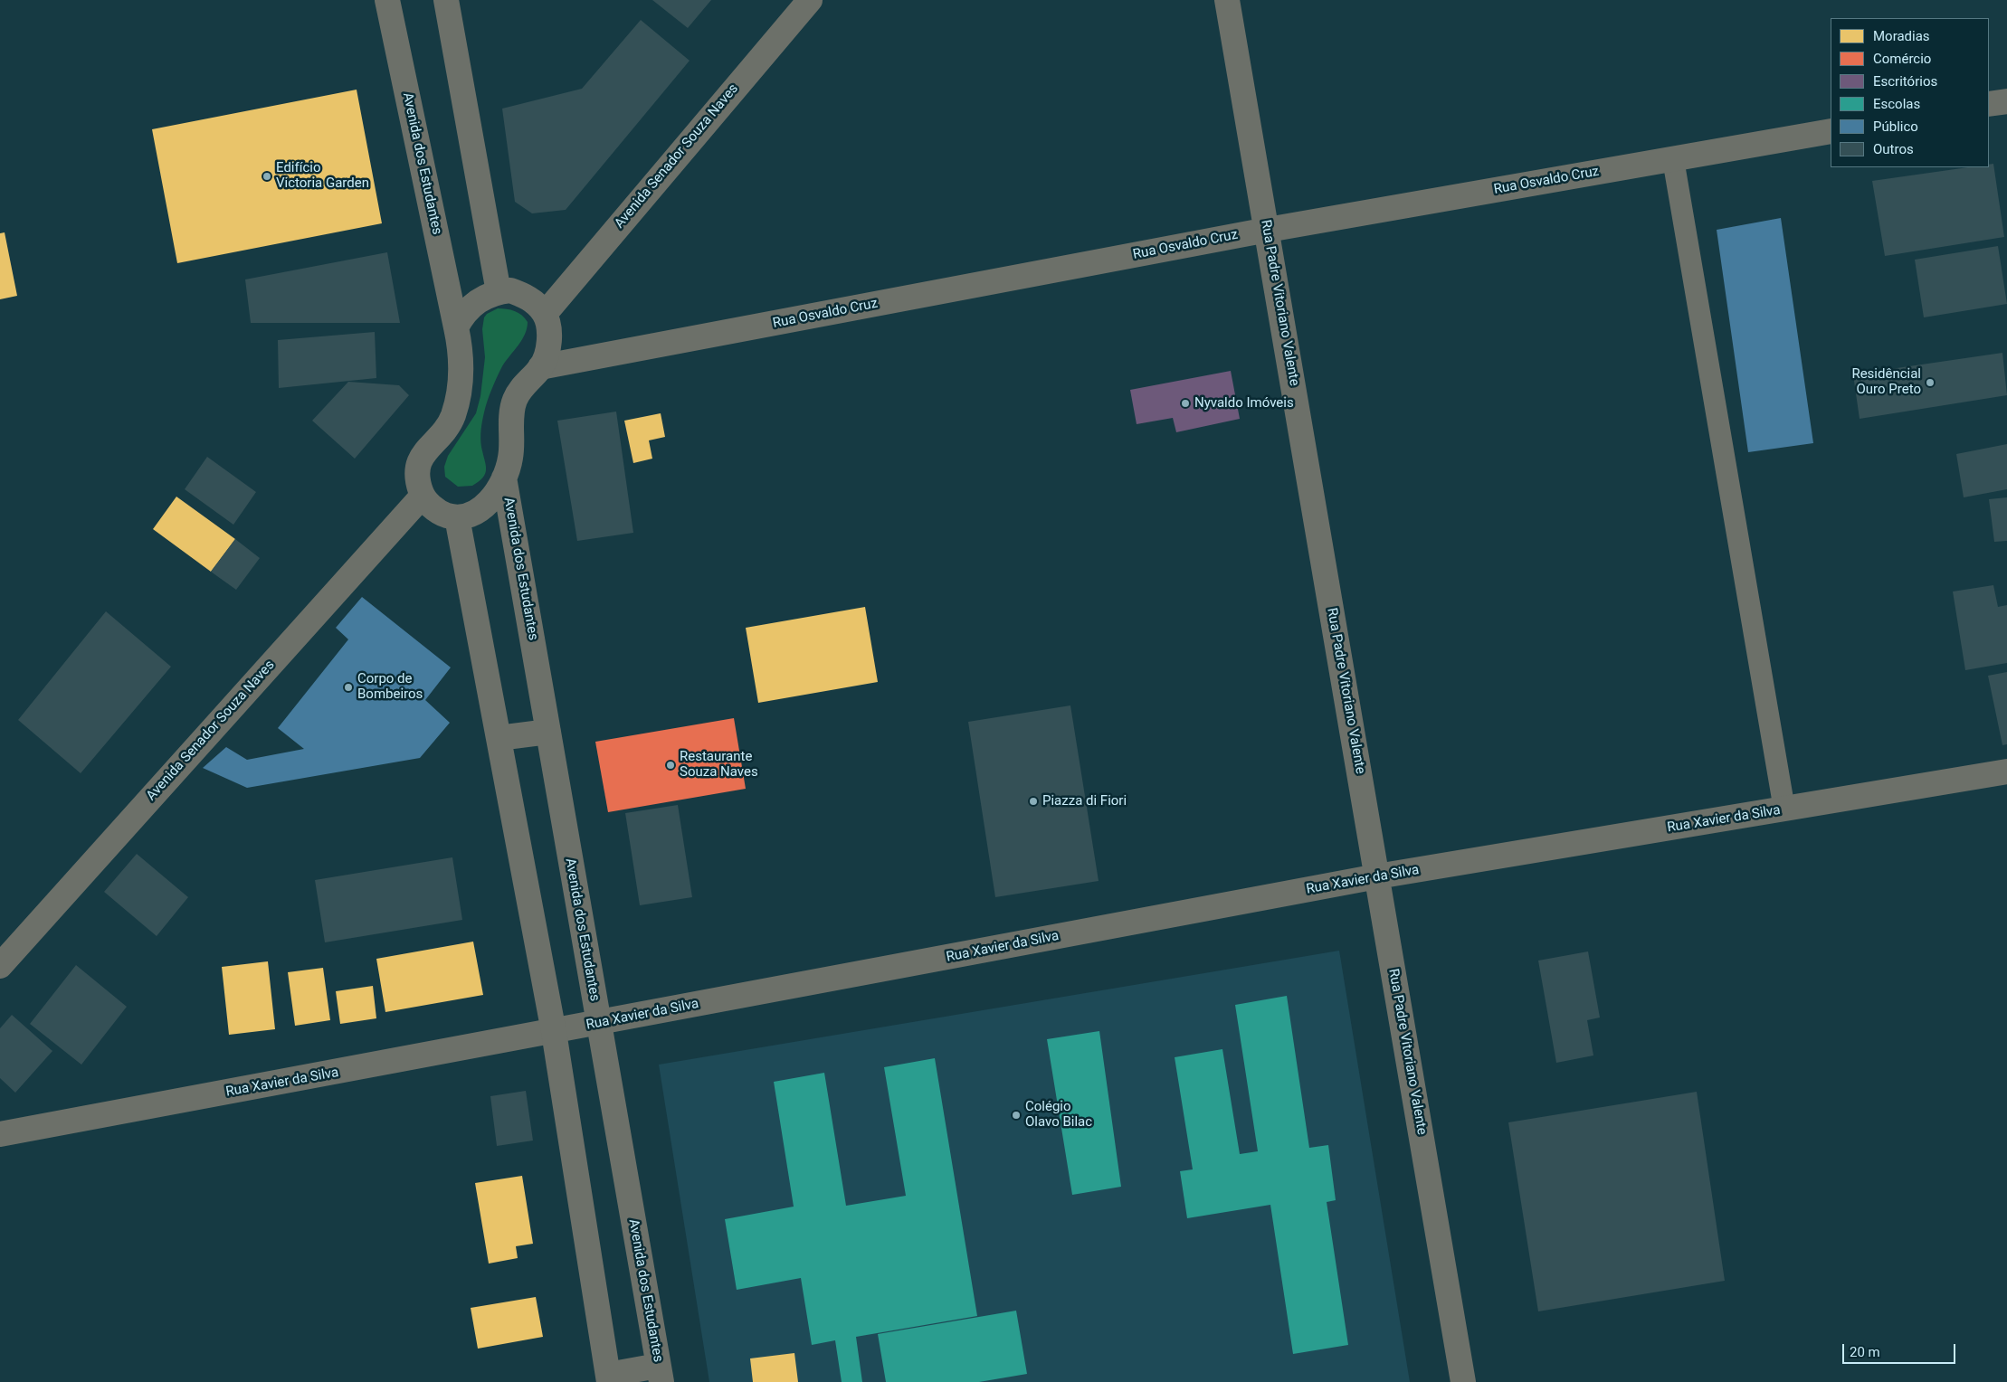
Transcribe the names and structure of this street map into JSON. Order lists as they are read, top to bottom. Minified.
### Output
{"streets":{"street":["Avenida Senador Souza Naves","Avenida dos Estudantes","Rua Osvaldo Cruz","Rua Padre Vitoriano Valente","Rua Xavier da Silva"]},"crossings":[["Avenida Senador Souza Naves","Avenida dos Estudantes"],["Avenida dos Estudantes","Rua Xavier da Silva"],["Rua Osvaldo Cruz","Rua Padre Vitoriano Valente"],["Rua Padre Vitoriano Valente","Rua Xavier da Silva"]],"places":["Edifício Victoria Garden","Residêncial Ouro Preto","Nyvaldo Imóveis","Corpo de Bombeiros","Restaurante Souza Naves","Piazza di Fiori","Colégio Olavo Bilac"],"legend":["Moradias","Comércio","Escritórios","Escolas","Público","Outros"],"scale_bar":"20 m"}
